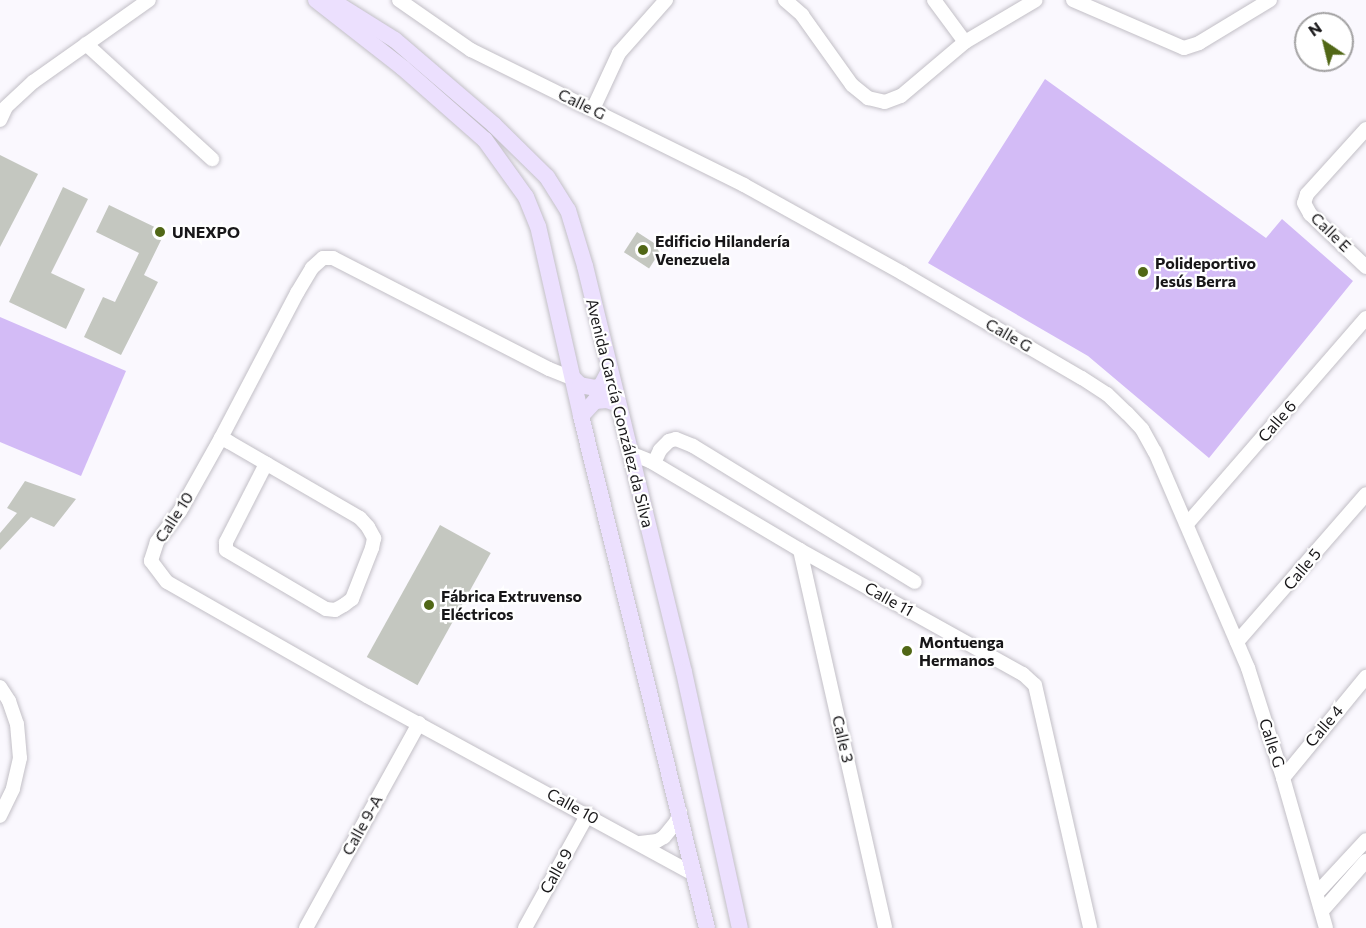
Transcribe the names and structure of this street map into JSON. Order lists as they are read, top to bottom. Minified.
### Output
{"streets":{"main road":["Avenida García González da Silva"],"street":["Calle G","Calle E","Calle 6","Calle 10","Calle 5","Calle 11","Calle 4","Calle 3","Calle 9-A","Calle 9"]},"crossings":[["Calle G","Calle 6"],["Calle G","Calle 5"],["Calle G","Calle 4"],["Avenida García González da Silva","Calle 11"],["Calle 10","Calle 9-A"],["Calle 10","Calle 9"],["Calle 11","Calle 3"]],"places":["UNEXPO","Edificio Hilandería Venezuela","Polideportivo Jesús Berra","Fábrica Extruvenso Eléctricos","Montuenga Hermanos"],"north":"top left"}
